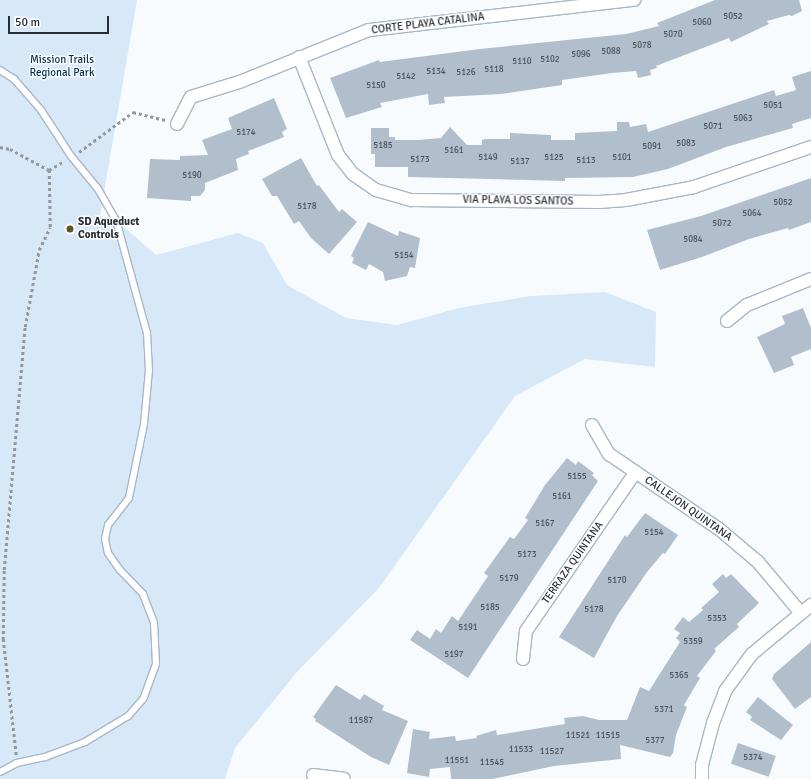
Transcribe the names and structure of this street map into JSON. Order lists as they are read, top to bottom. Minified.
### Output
{"streets":{"street":["CORTE PLAYA CATALINA","VIA PLAYA LOS SANTOS","CALLEJON QUINTANA","TERRAZA QUINTANA"]},"crossings":[["CORTE PLAYA CATALINA","VIA PLAYA LOS SANTOS"],["CALLEJON QUINTANA","TERRAZA QUINTANA"]],"parks":["Mission Trails Regional Park"],"places":["SD Aqueduct Controls"],"house_numbers":["5052","5060","5070","5078","5088","5096","5102","5110","5118","5134","5126","5142","5150","5051","5063","5071","5174","5083","5185","5091","5161","5149","5125","5101","5173","5113","5137","5190","5052","5178","5064","5072","5084","5154","5155","5161","5167","5154","5173","5179","5170","5185","5178","5353","5191","5359","5197","5365","5371","11587","11521","11515","5377","11533","11527","5374","11551","11545"],"scale_bar":"50 m"}
